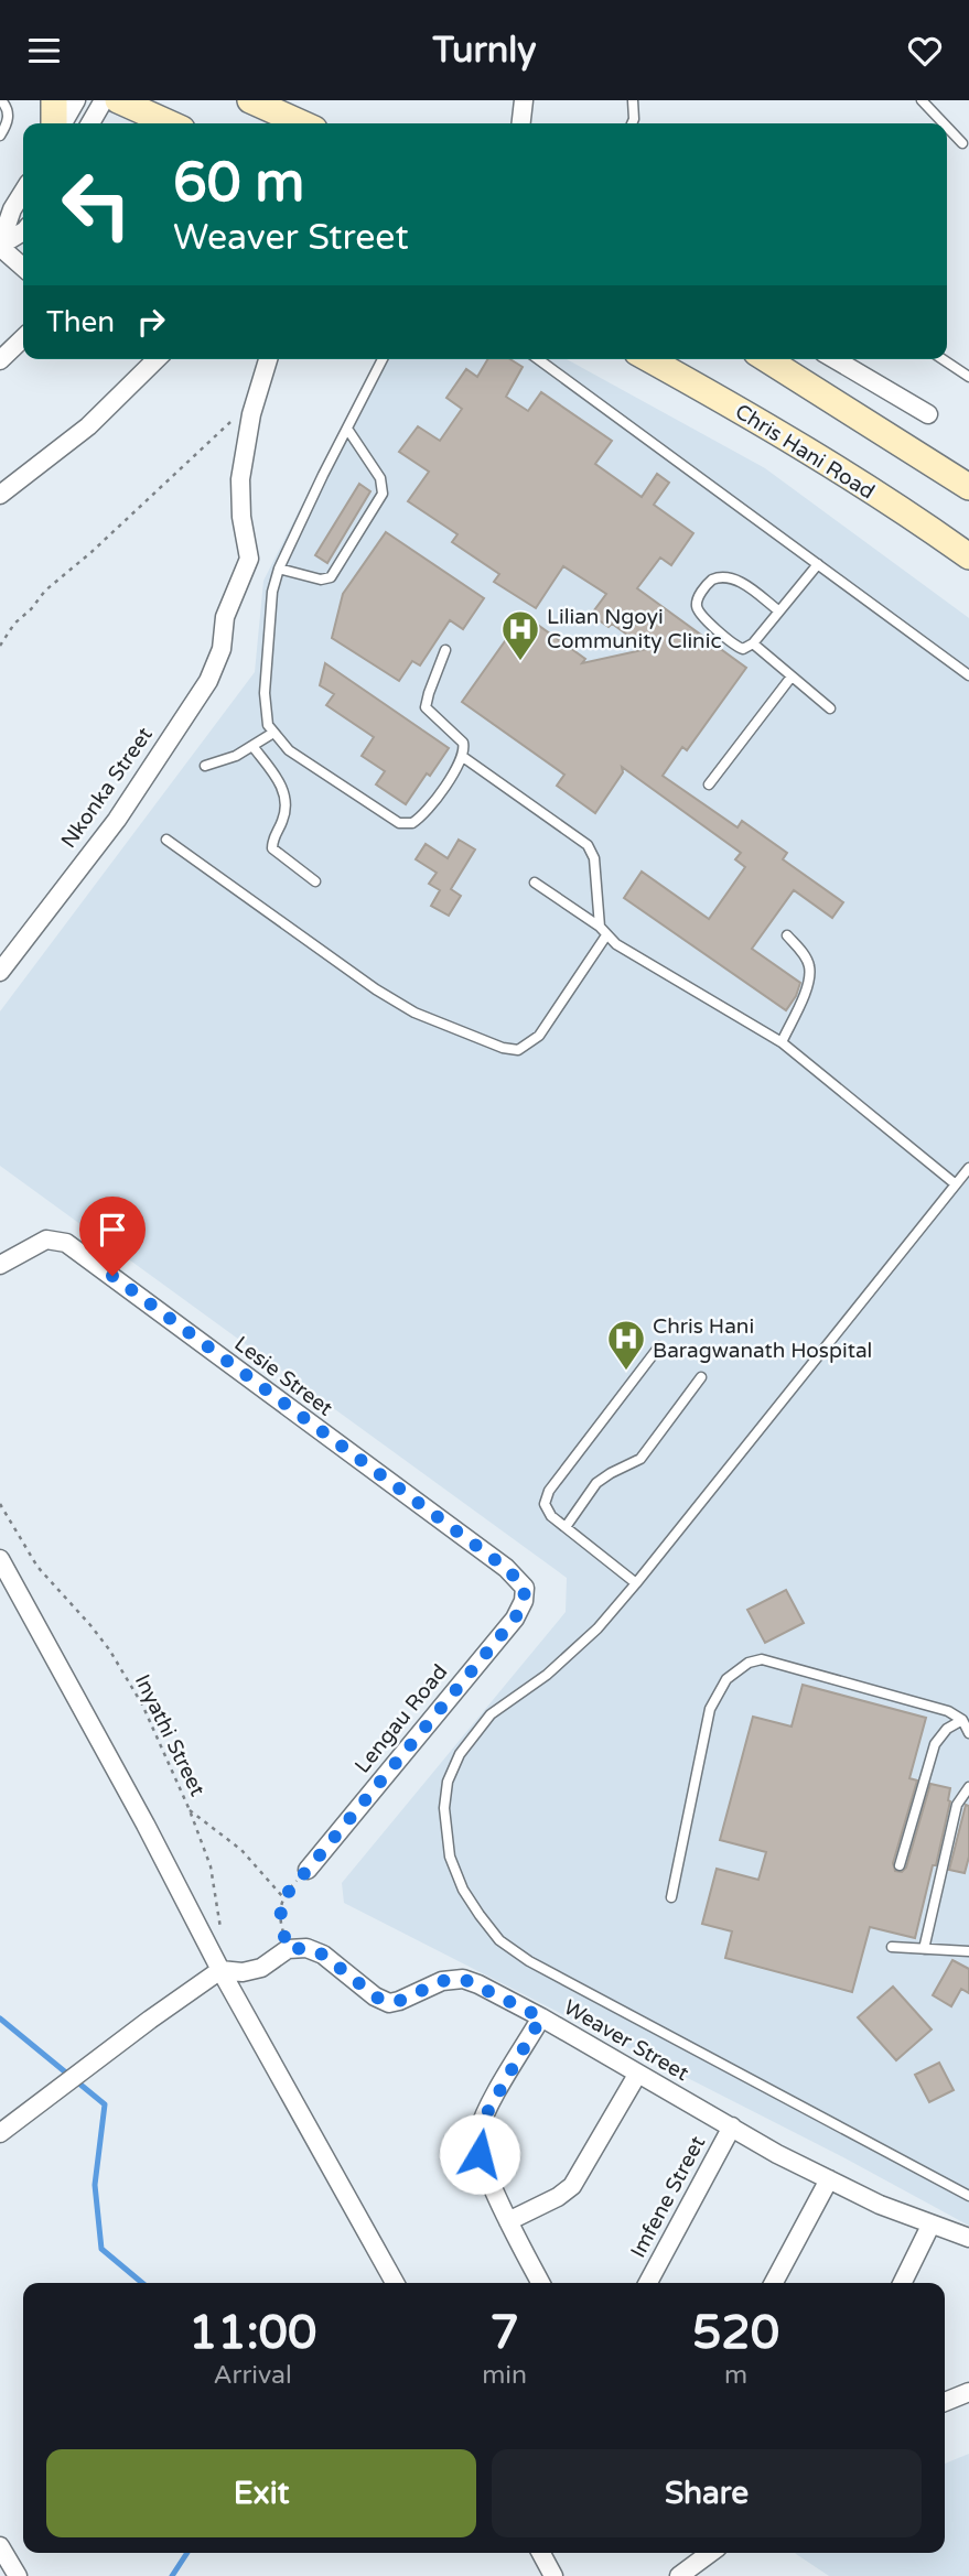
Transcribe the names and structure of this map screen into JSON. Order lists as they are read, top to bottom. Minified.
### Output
{"streets":{"main road":["Chris Hani Road"],"street":["Nkonka Street","Lesie Street","Lengau Road","Weaver Street","Imfene Street"],"path":["Inyathi Street"]},"crossings":[["Lesie Street","Lengau Road"],["Weaver Street","Imfene Street"]],"places":{"hospital":["Lilian Ngoyi Community Clinic","Chris Hani Baragwanath Hospital"]},"page":{"header":"Turnly","turn":["60 m","Weaver Street"],"then":"Then","eta":["11:00","Arrival","7","min","520","m"],"buttons":["Exit","Share"]}}
